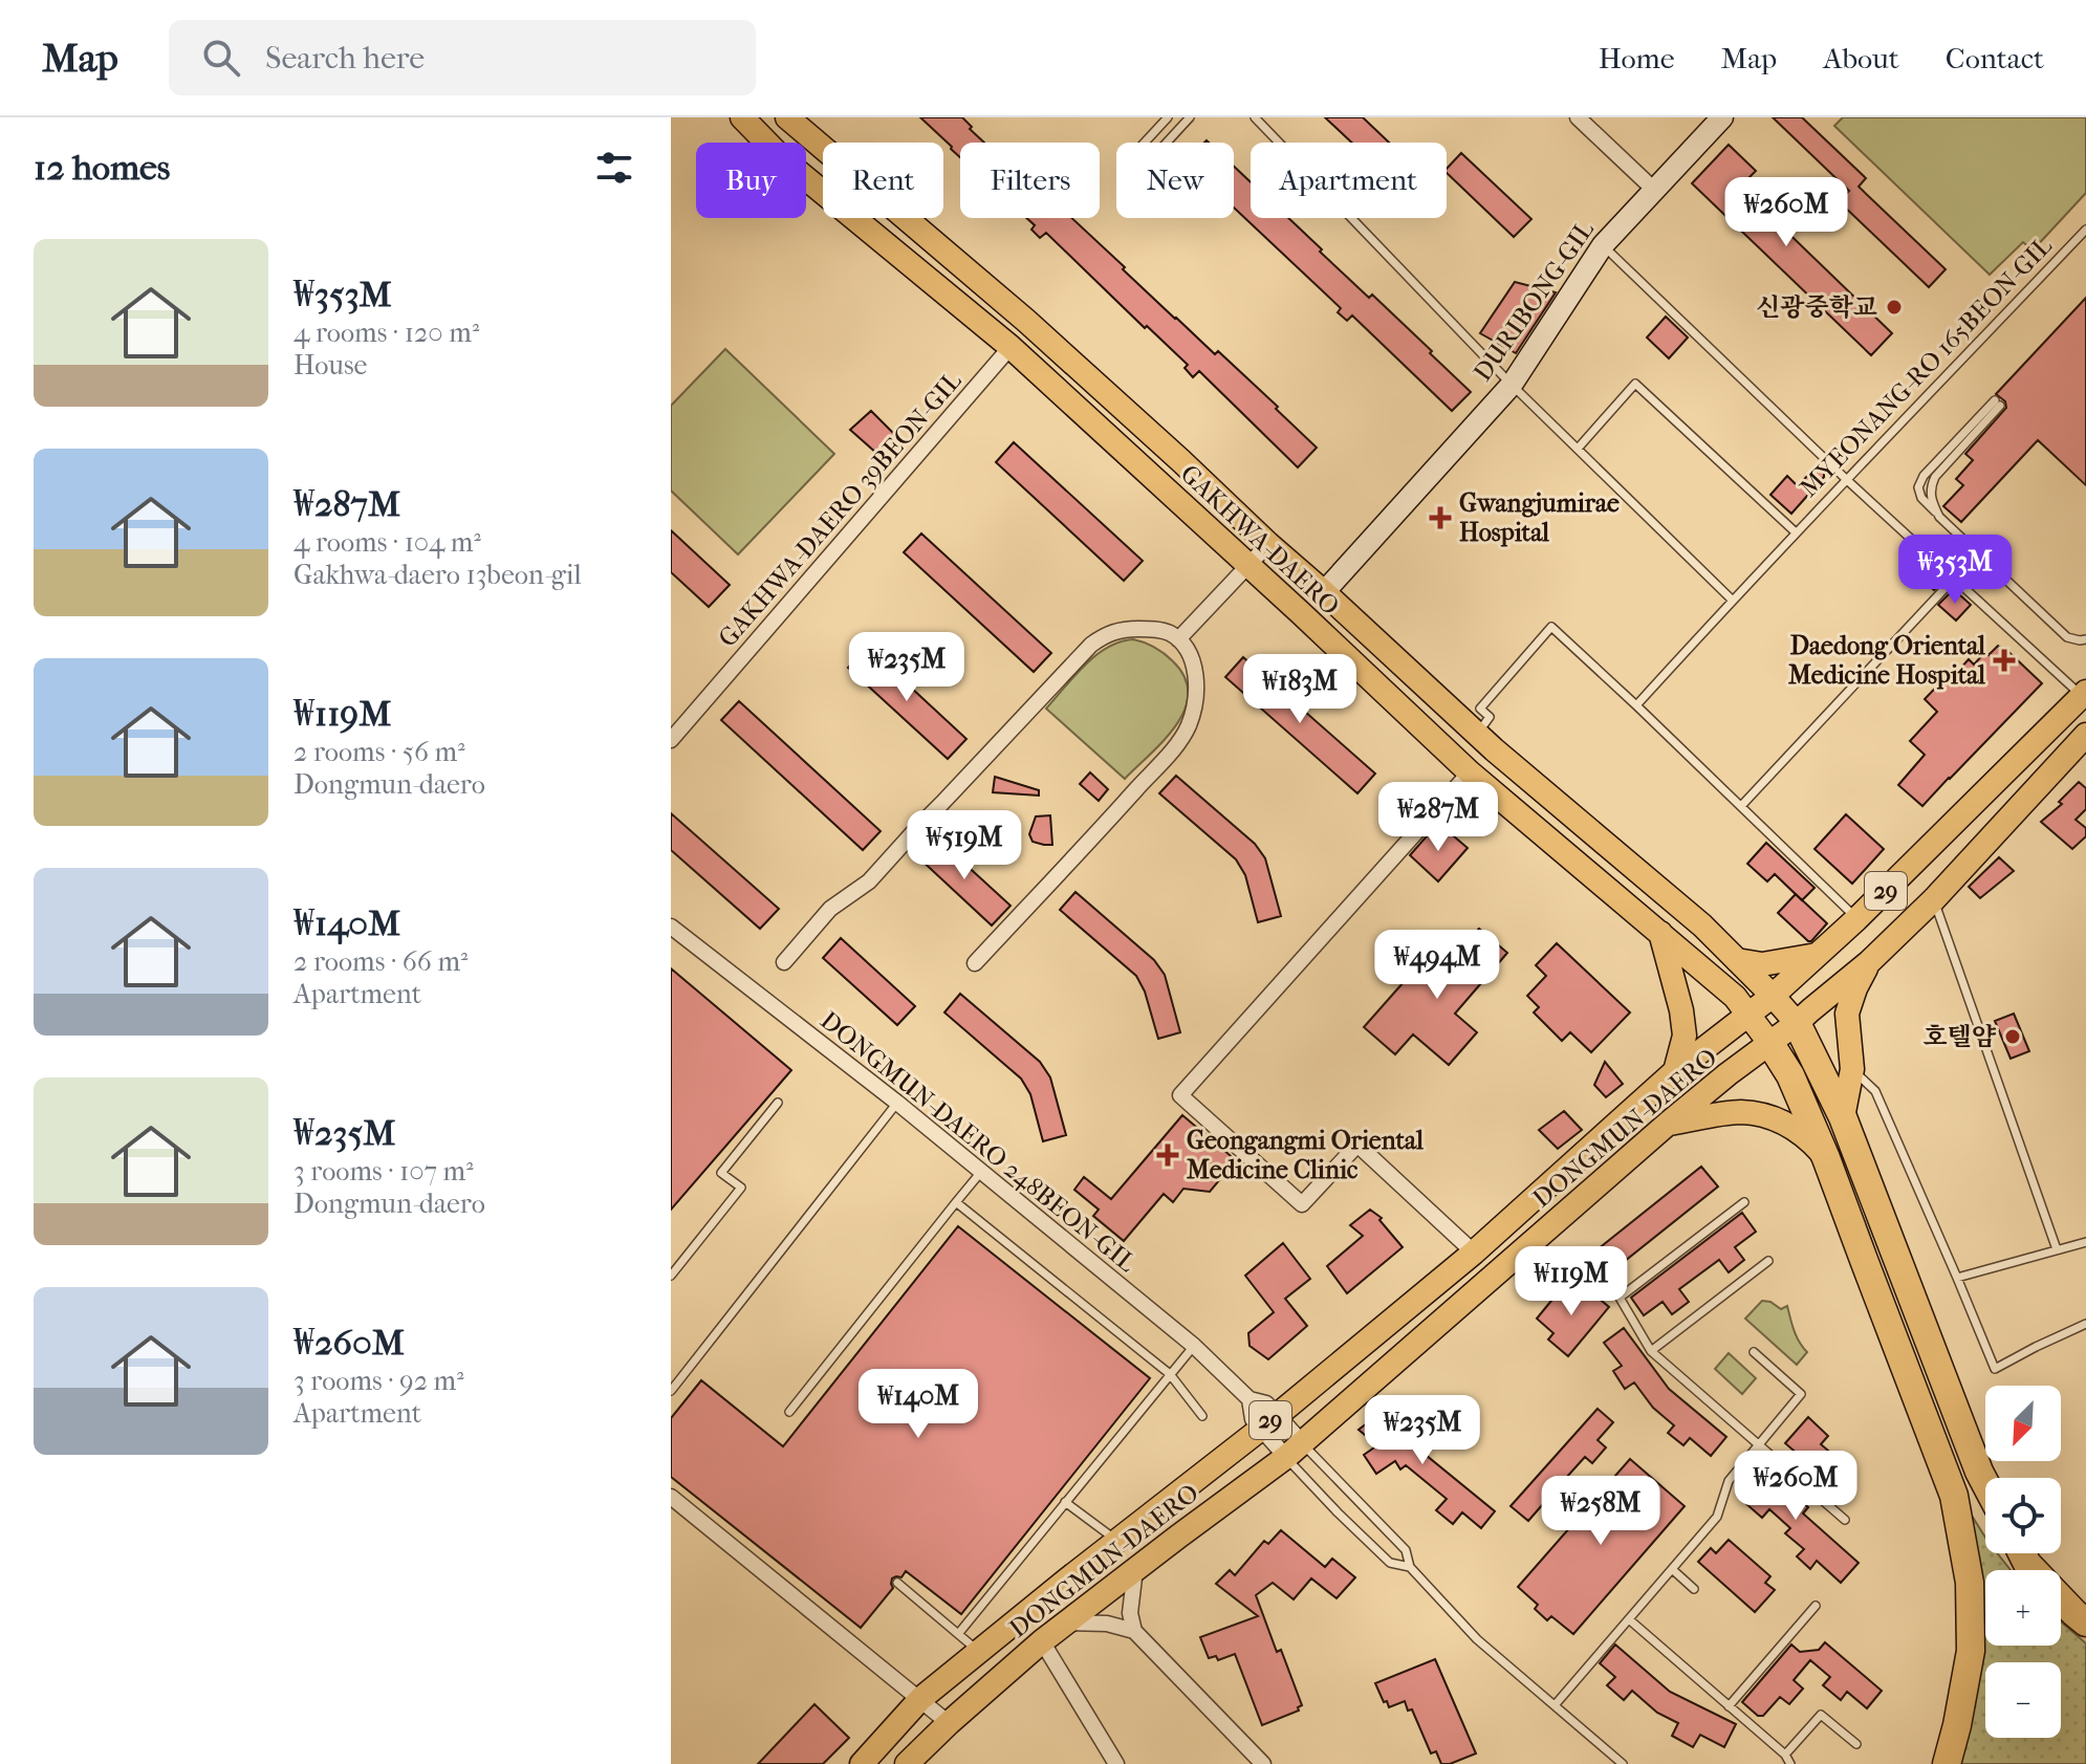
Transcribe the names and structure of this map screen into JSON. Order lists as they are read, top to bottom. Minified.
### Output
{"streets":{"main road":["GAKHWA-DAERO","29","DONGMUN-DAERO"],"street":["DURIBONG-GIL","GAKHWA-DAERO 39BEON-GIL","DONGMUN-DAERO 248BEON-GIL"],"lane":["MYEONANG-RO 165BEON-GIL"]},"crossings":[["DURIBONG-GIL","GAKHWA-DAERO"],["GAKHWA-DAERO 39BEON-GIL","GAKHWA-DAERO"],["GAKHWA-DAERO","DONGMUN-DAERO"],["DONGMUN-DAERO","DONGMUN-DAERO 248BEON-GIL"]],"places":{"other":["신광중학교","호텔얌"],"health":["Gwangjumirae Hospital","Daedong Oriental Medicine Hospital","Geongangmi Oriental Medicine Clinic"]},"north":"bottom left","page":{"header":"Map","search":"Search here","nav":["Home","Map","About","Contact"],"heading":"12 homes","chip":["Buy","Rent","Filters","New","Apartment"],"price":["₩260M","₩353M","₩235M","₩183M","₩287M","₩519M","₩494M","₩119M","₩140M","₩235M","₩260M","₩258M"],"list":[{"name":"₩353M","note":"4 rooms · 120 m² · House"},{"name":"₩287M","note":"4 rooms · 104 m² · Gakhwa-daero 13beon-gil"},{"name":"₩119M","note":"2 rooms · 56 m² · Dongmun-daero"},{"name":"₩140M","note":"2 rooms · 66 m² · Apartment"},{"name":"₩235M","note":"3 rooms · 107 m² · Dongmun-daero"},{"name":"₩260M","note":"3 rooms · 92 m² · Apartment"}],"map_buttons":["+","−"]}}
